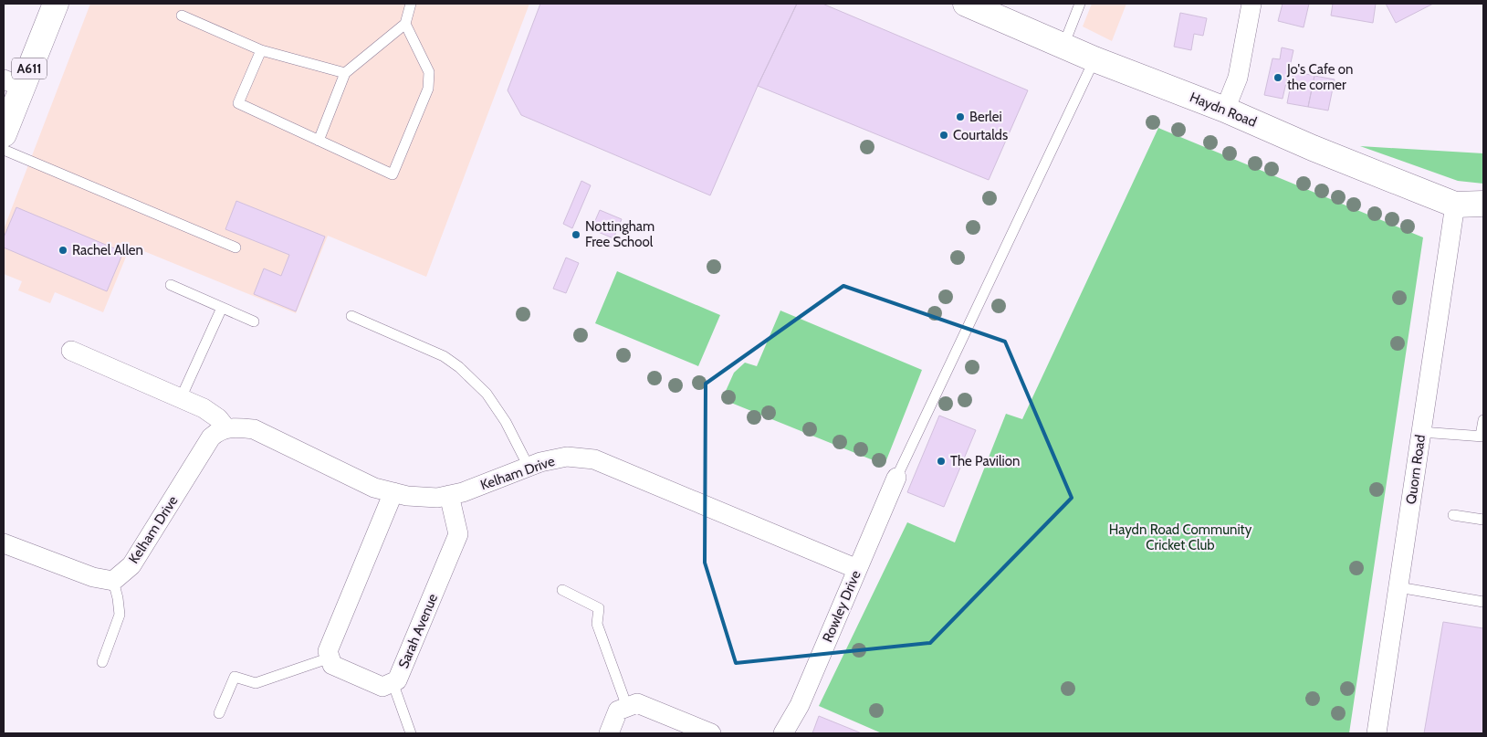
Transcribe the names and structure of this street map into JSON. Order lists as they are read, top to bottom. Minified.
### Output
{"streets":{"street":["A611","Haydn Road","Quorn Road","Kelham Drive","Rowley Drive","Sarah Avenue"]},"crossings":[["Haydn Road","Quorn Road"],["Kelham Drive","Rowley Drive"],["Kelham Drive","Sarah Avenue"]],"parks":["Haydn Road Community Cricket Club"],"places":["Jo's Cafe on the corner","Berlei","Courtalds","Nottingham Free School","Rachel Allen","The Pavilion"]}
